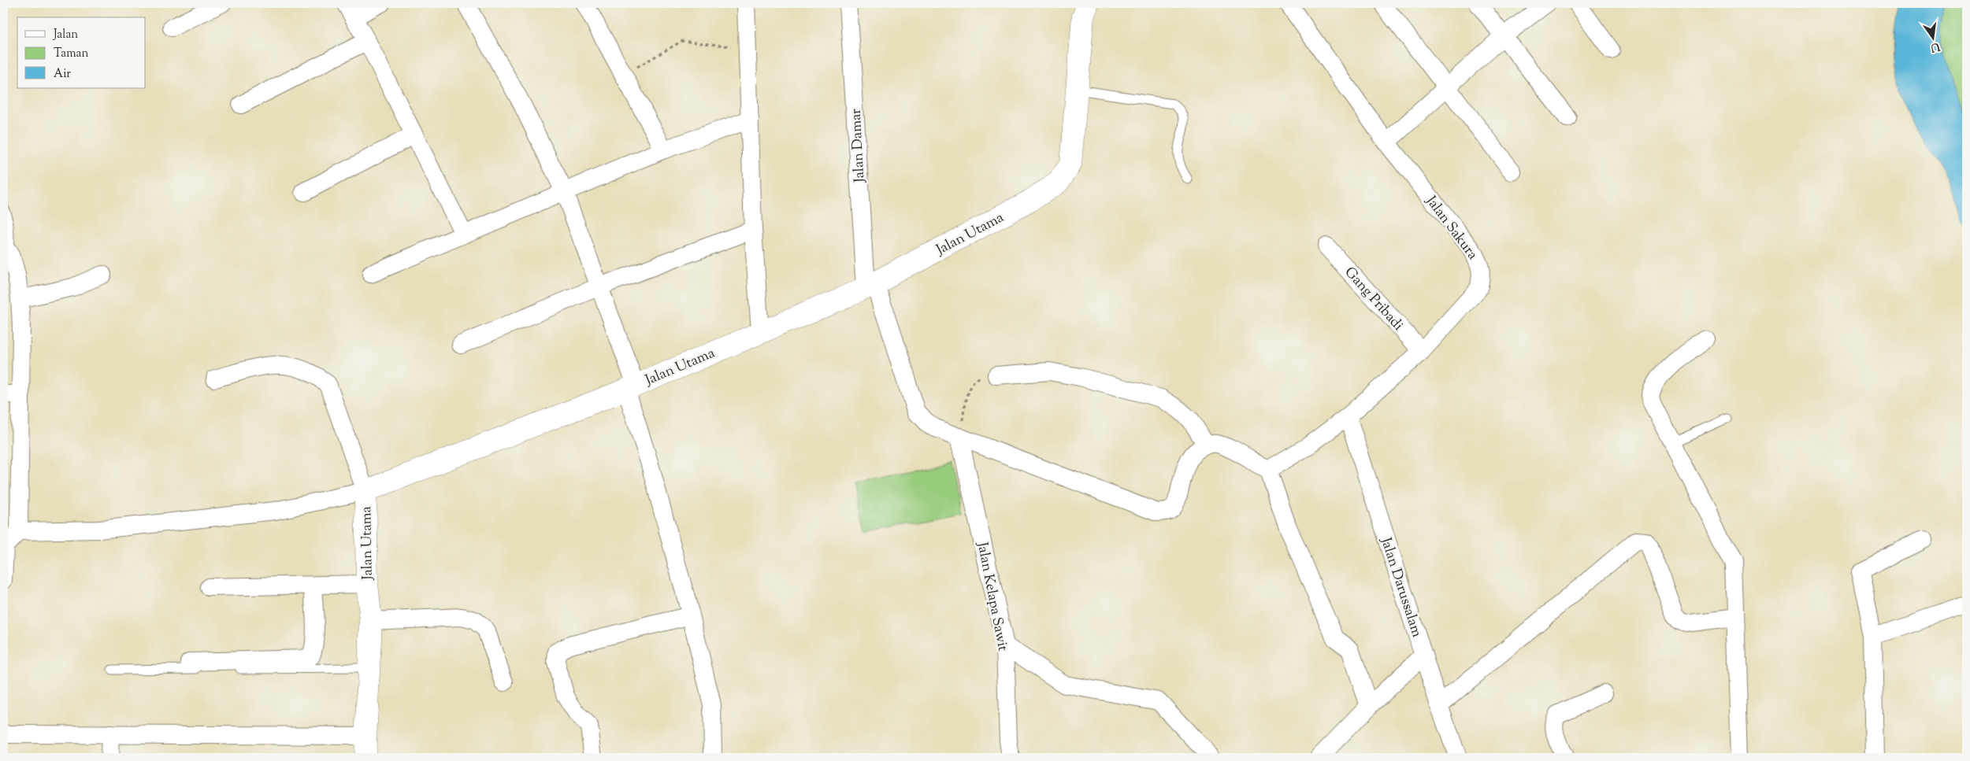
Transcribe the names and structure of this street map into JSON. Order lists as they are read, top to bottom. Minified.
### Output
{"streets":{"street":["Jalan Damar","Jalan Sakura","Jalan Utama","Gang Pribadi","Jalan Darussalam","Jalan Kelapa Sawit"]},"crossings":[["Jalan Damar","Jalan Utama"],["Jalan Damar","Jalan Kelapa Sawit"],["Jalan Sakura","Gang Pribadi"],["Jalan Sakura","Jalan Darussalam"]],"legend":["Jalan","Taman","Air"],"north":"bottom"}
